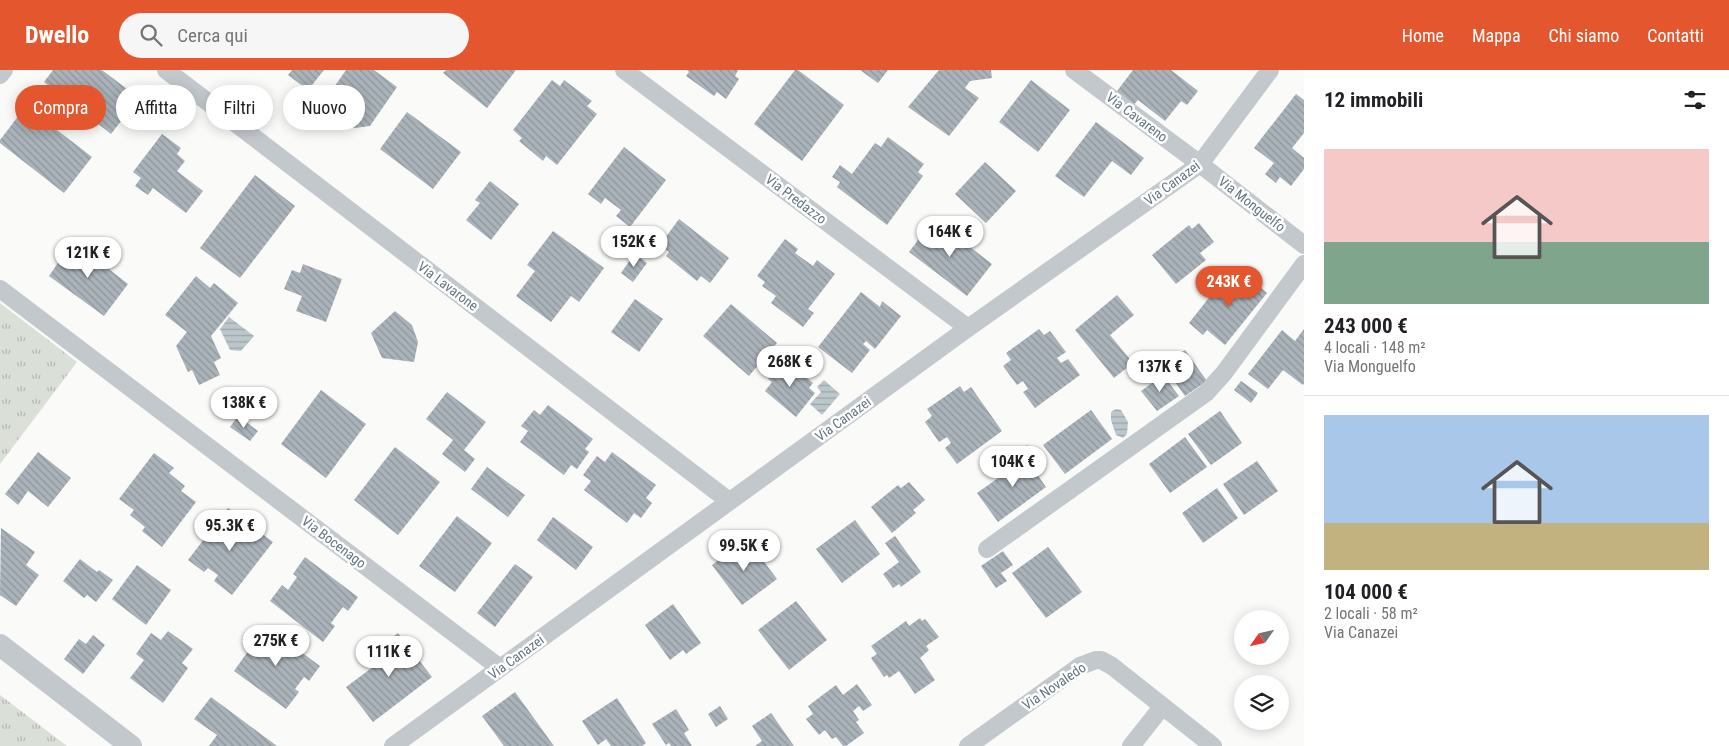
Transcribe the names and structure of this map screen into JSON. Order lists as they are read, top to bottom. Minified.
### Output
{"streets":{"street":["Via Cavareno","Via Canazei","Via Predazzo","Via Monguelfo","Via Lavarone","Via Bocenago","Via Novaledo"]},"crossings":[["Via Cavareno","Via Canazei"],["Via Cavareno","Via Monguelfo"],["Via Canazei","Via Predazzo"],["Via Canazei","Via Monguelfo"],["Via Canazei","Via Lavarone"],["Via Canazei","Via Bocenago"]],"north":"bottom left","page":{"header":"Dwello","search":"Cerca qui","nav":["Home","Mappa","Chi siamo","Contatti"],"heading":"12 immobili","chip":["Compra","Affitta","Filtri","Nuovo"],"list":[{"name":"243 000 €","note":"4 locali · 148 m² · Via Monguelfo"},{"name":"104 000 €","note":"2 locali · 58 m² · Via Canazei"}],"price":["164K €","152K €","121K €","243K €","268K €","137K €","138K €","104K €","95.3K €","99.5K €","275K €","111K €"]}}
